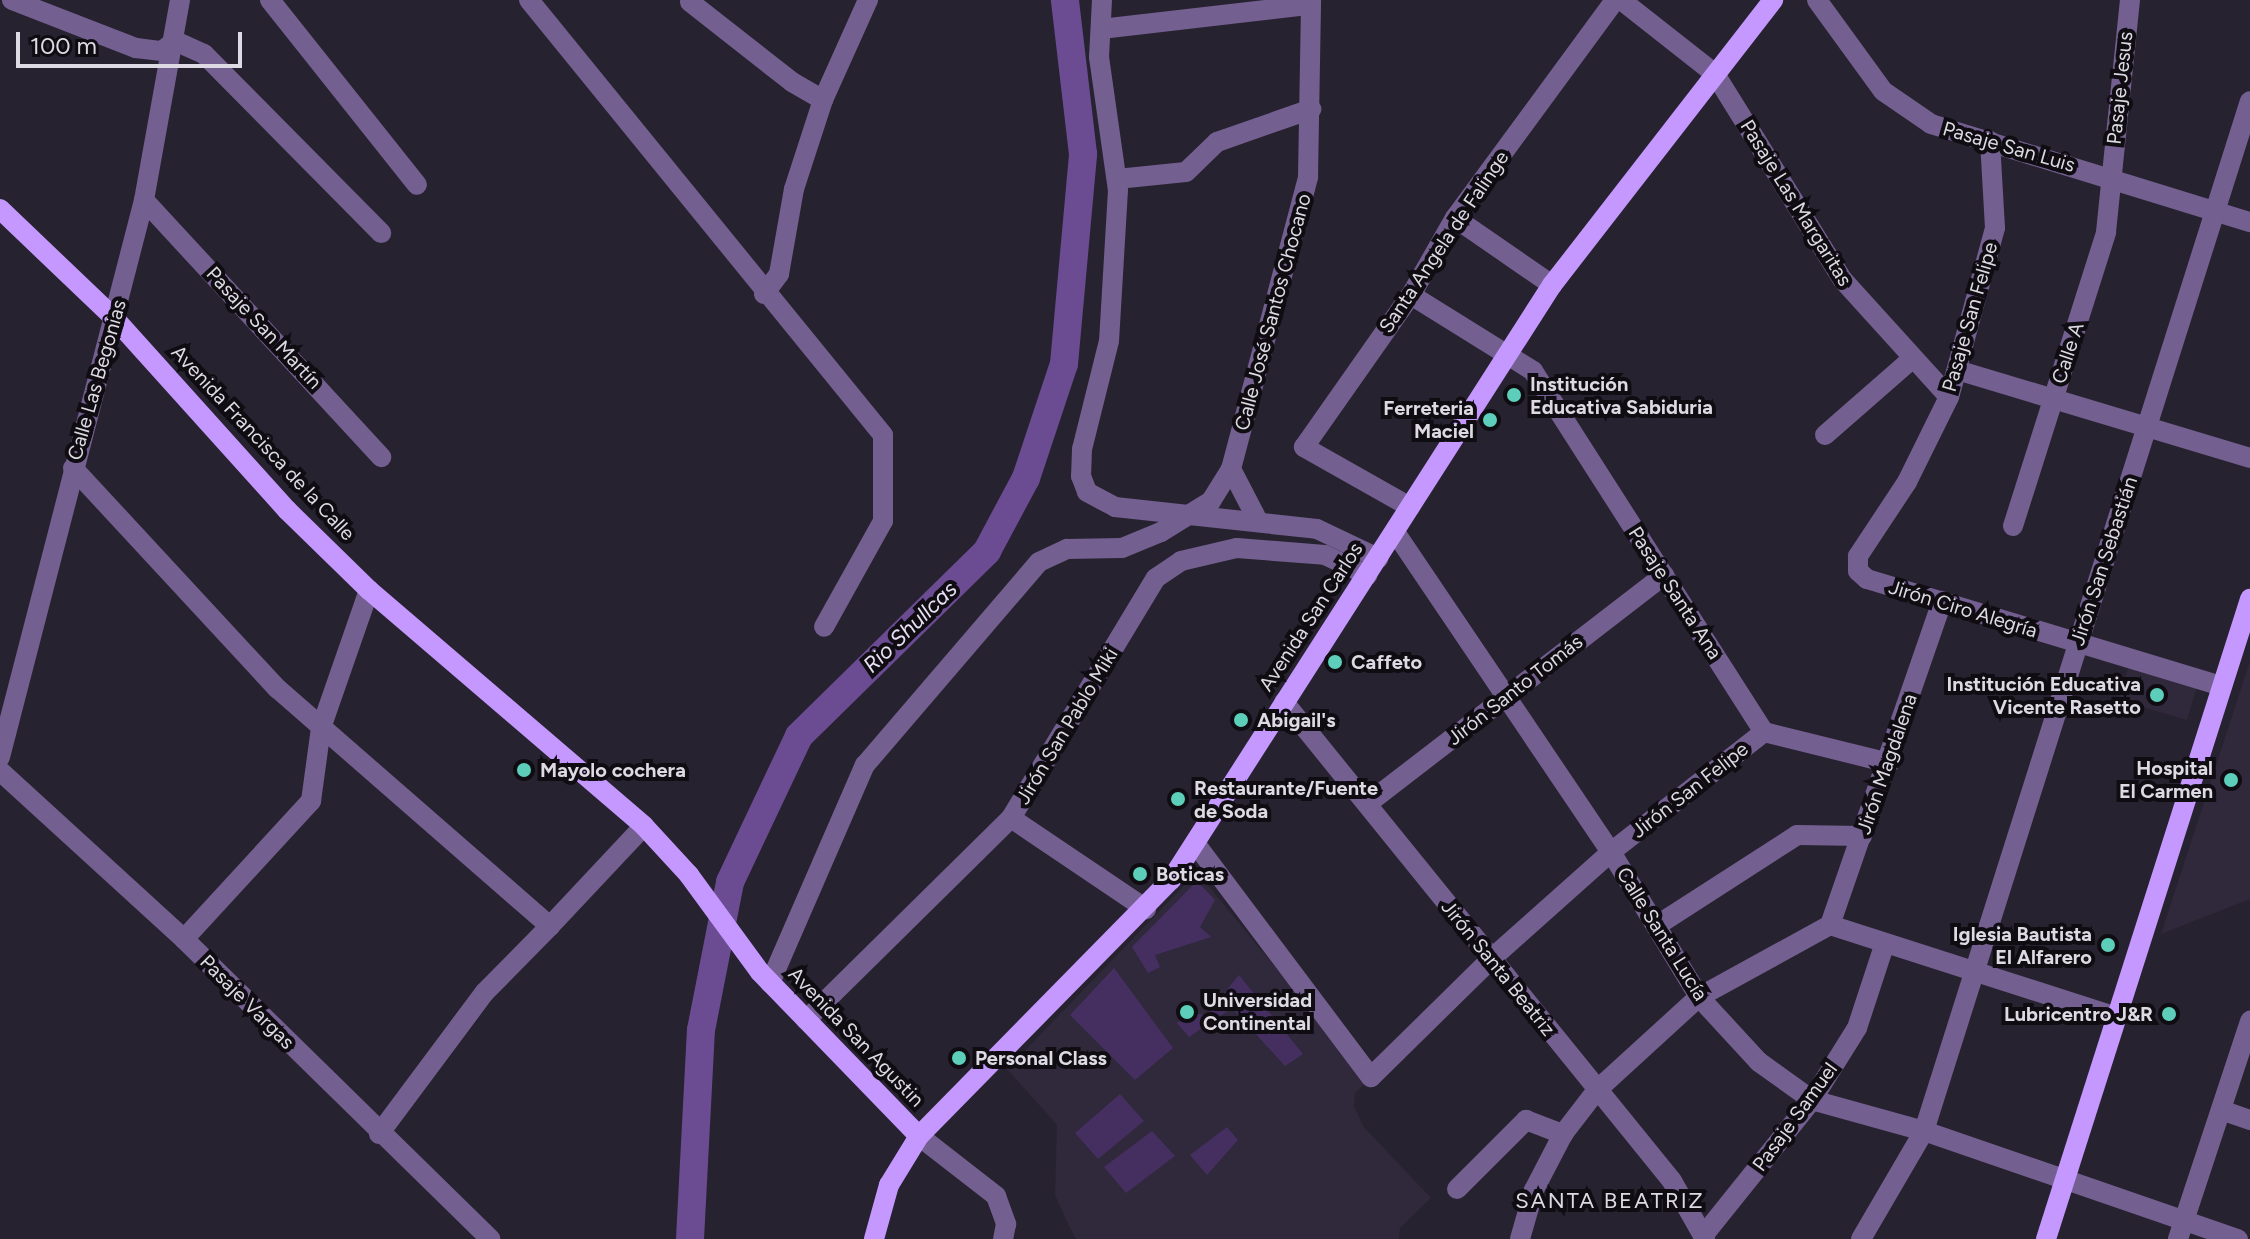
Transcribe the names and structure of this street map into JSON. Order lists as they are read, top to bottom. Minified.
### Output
{"streets":{"main road":["Avenida Francisca de la Calle","Avenida San Carlos","Avenida San Agustin"],"street":["Pasaje Jesus","Pasaje San Luis","Pasaje Las Margaritas","Santa Angela de Falinge","Calle José Santos Chocano","Pasaje San Felipe","Pasaje San Martín","Calle A","Calle Las Begonias","Jirón San Sebastián","Pasaje Santa Ana","Jirón Ciro Alegría","Jirón Santo Tomás","Jirón San Pablo Miki","Jirón Magdalena","Jirón San Felipe","Calle Santa Lucía","Jirón Santa Beatriz","Pasaje Vargas","Pasaje Samuel"]},"crossings":[["Pasaje Jesus","Pasaje San Luis"],["Pasaje Jesus","Calle A"],["Pasaje San Luis","Pasaje San Felipe"],["Pasaje San Luis","Calle A"],["Pasaje San Luis","Jirón San Sebastián"],["Pasaje Las Margaritas","Pasaje San Felipe"],["Pasaje Las Margaritas","Avenida San Carlos"],["Santa Angela de Falinge","Pasaje Santa Ana"],["Santa Angela de Falinge","Avenida San Carlos"],["Pasaje San Felipe","Jirón Ciro Alegría"],["Pasaje San Martín","Calle Las Begonias"],["Calle Las Begonias","Avenida Francisca de la Calle"],["Avenida Francisca de la Calle","Avenida San Agustin"],["Jirón San Sebastián","Jirón Ciro Alegría"],["Jirón San Sebastián","Calle Santa Lucía"],["Pasaje Santa Ana","Avenida San Carlos"],["Pasaje Santa Ana","Jirón Santo Tomás"],["Pasaje Santa Ana","Jirón San Felipe"],["Jirón Ciro Alegría","Jirón Magdalena"],["Avenida San Carlos","Jirón San Pablo Miki"],["Avenida San Carlos","Jirón San Felipe"],["Avenida San Carlos","Calle Santa Lucía"],["Avenida San Carlos","Jirón Santa Beatriz"],["Avenida San Carlos","Avenida San Agustin"],["Jirón Santo Tomás","Calle Santa Lucía"],["Jirón Santo Tomás","Jirón Santa Beatriz"],["Jirón San Pablo Miki","Avenida San Agustin"],["Jirón San Felipe","Calle Santa Lucía"],["Jirón San Felipe","Jirón Santa Beatriz"],["Calle Santa Lucía","Pasaje Samuel"],["Jirón Santa Beatriz","Pasaje Samuel"]],"districts":["SANTA BEATRIZ"],"water":["Rio Shullcas"],"places":["Institución Educativa Sabiduria","Ferreteria Maciel","Caffeto","Institución Educativa Vicente Rasetto","Abigail's","Mayolo cochera","Hospital El Carmen","Restaurante/Fuente de Soda","Boticas","Iglesia Bautista El Alfarero","Universidad Continental","Lubricentro J&R","Personal Class"],"scale_bar":"100 m"}
